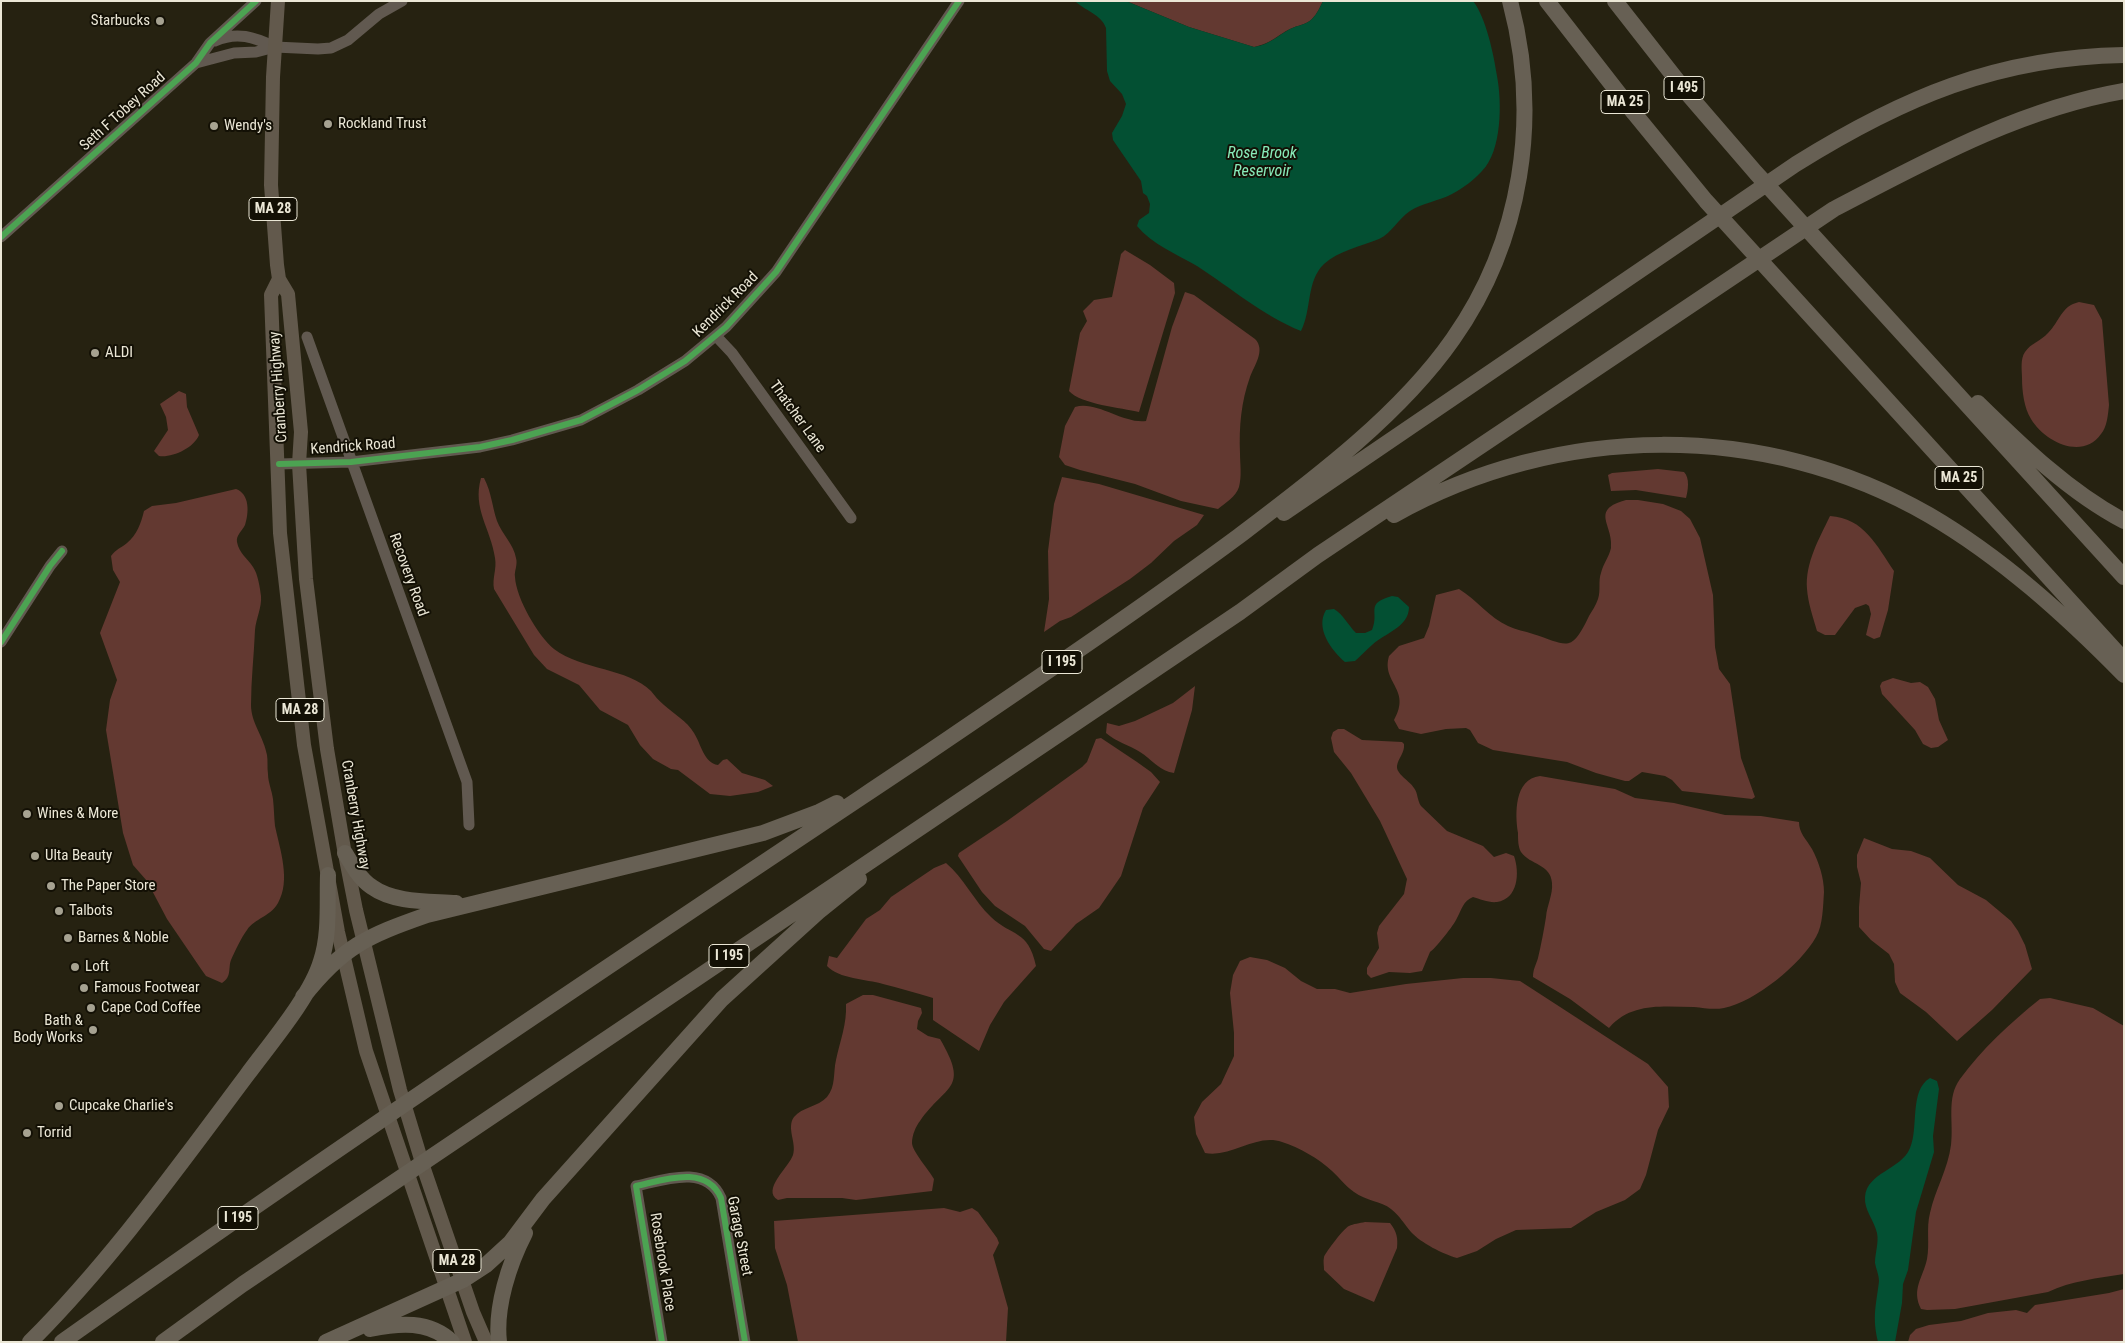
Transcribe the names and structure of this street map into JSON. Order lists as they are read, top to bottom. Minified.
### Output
{"streets":{"highway":["I 495","MA 25","I 195"],"main road":["MA 28","Cranberry Highway"],"street":["Seth F Tobey Road","Kendrick Road","Thatcher Lane","Recovery Road","Garage Street","Rosebrook Place"]},"crossings":[["Seth F Tobey Road","Cranberry Highway"],["Kendrick Road","Cranberry Highway"],["Kendrick Road","Thatcher Lane"],["Kendrick Road","Recovery Road"],["Garage Street","Rosebrook Place"]],"water":["Rose Brook Reservoir"],"places":["Starbucks","Rockland Trust","Wendy's","ALDI","Wines & More","Ulta Beauty","The Paper Store","Talbots","Barnes & Noble","Loft","Famous Footwear","Cape Cod Coffee","Bath & Body Works","Cupcake Charlie's","Torrid"]}
